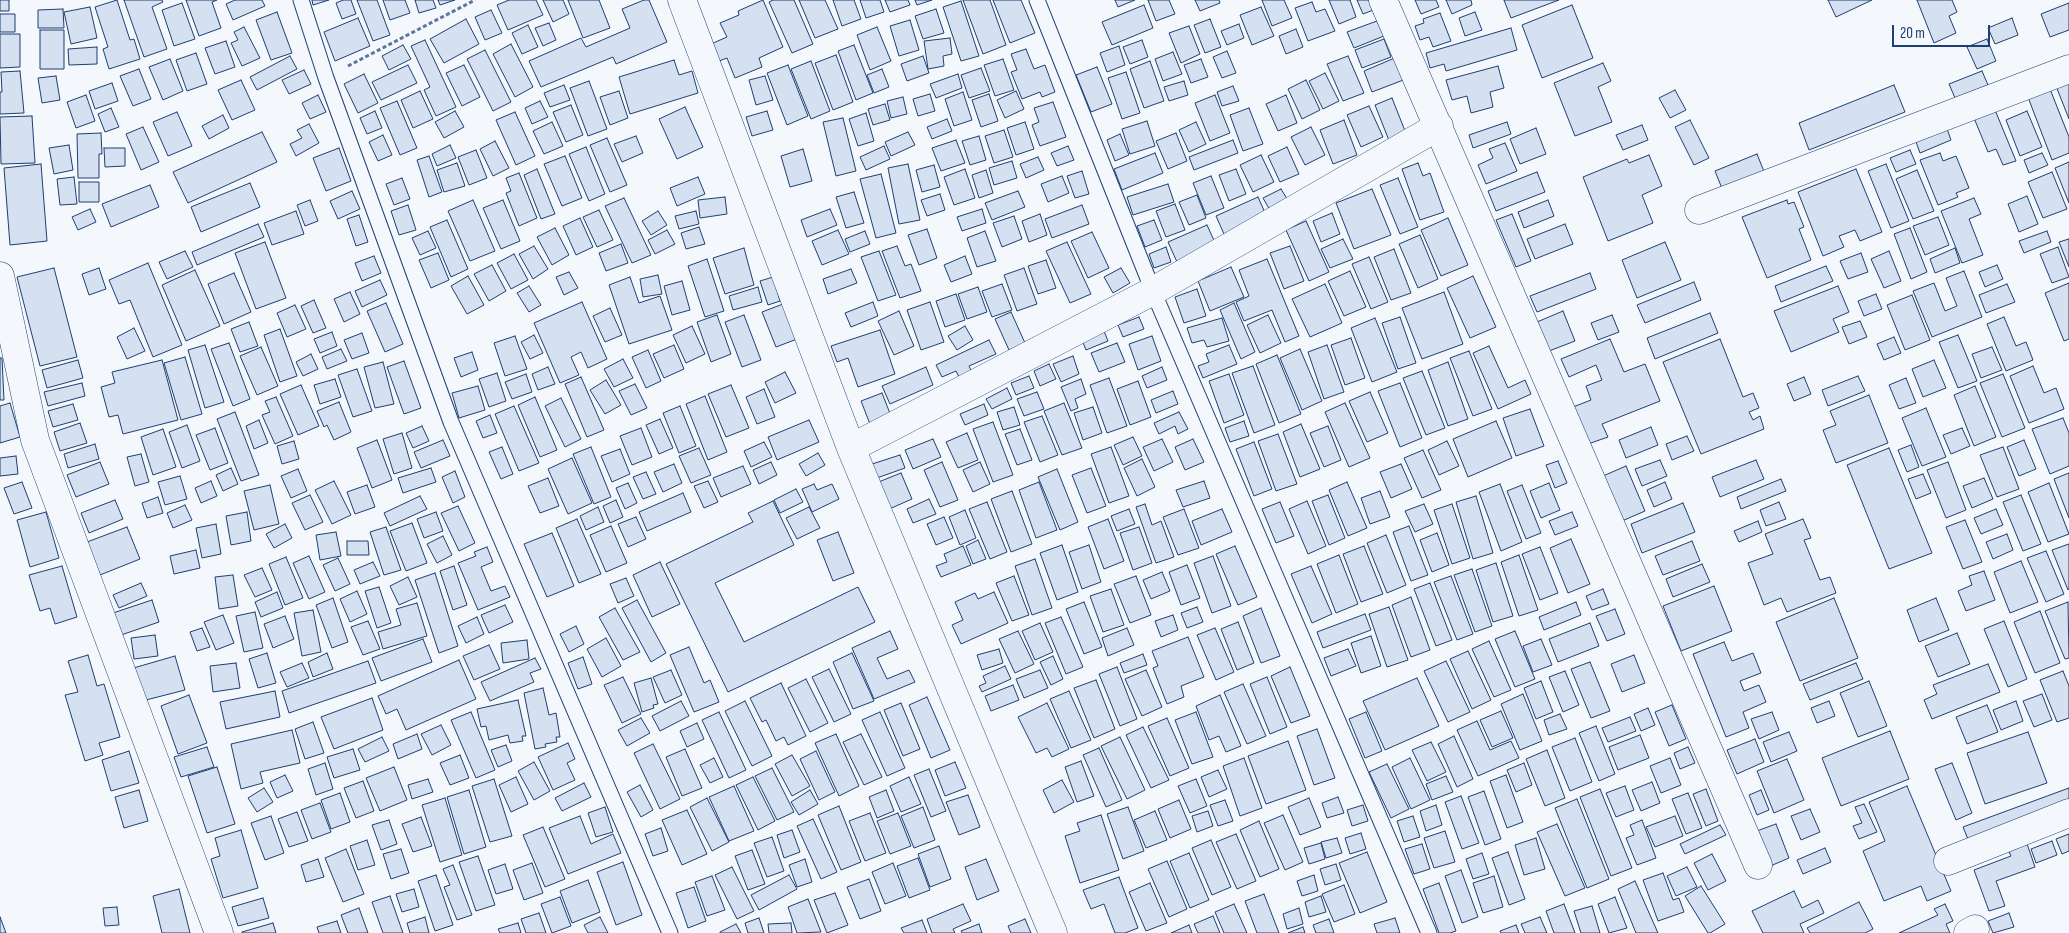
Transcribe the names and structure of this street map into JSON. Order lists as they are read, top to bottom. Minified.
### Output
{"scale_bar":"20 m"}
